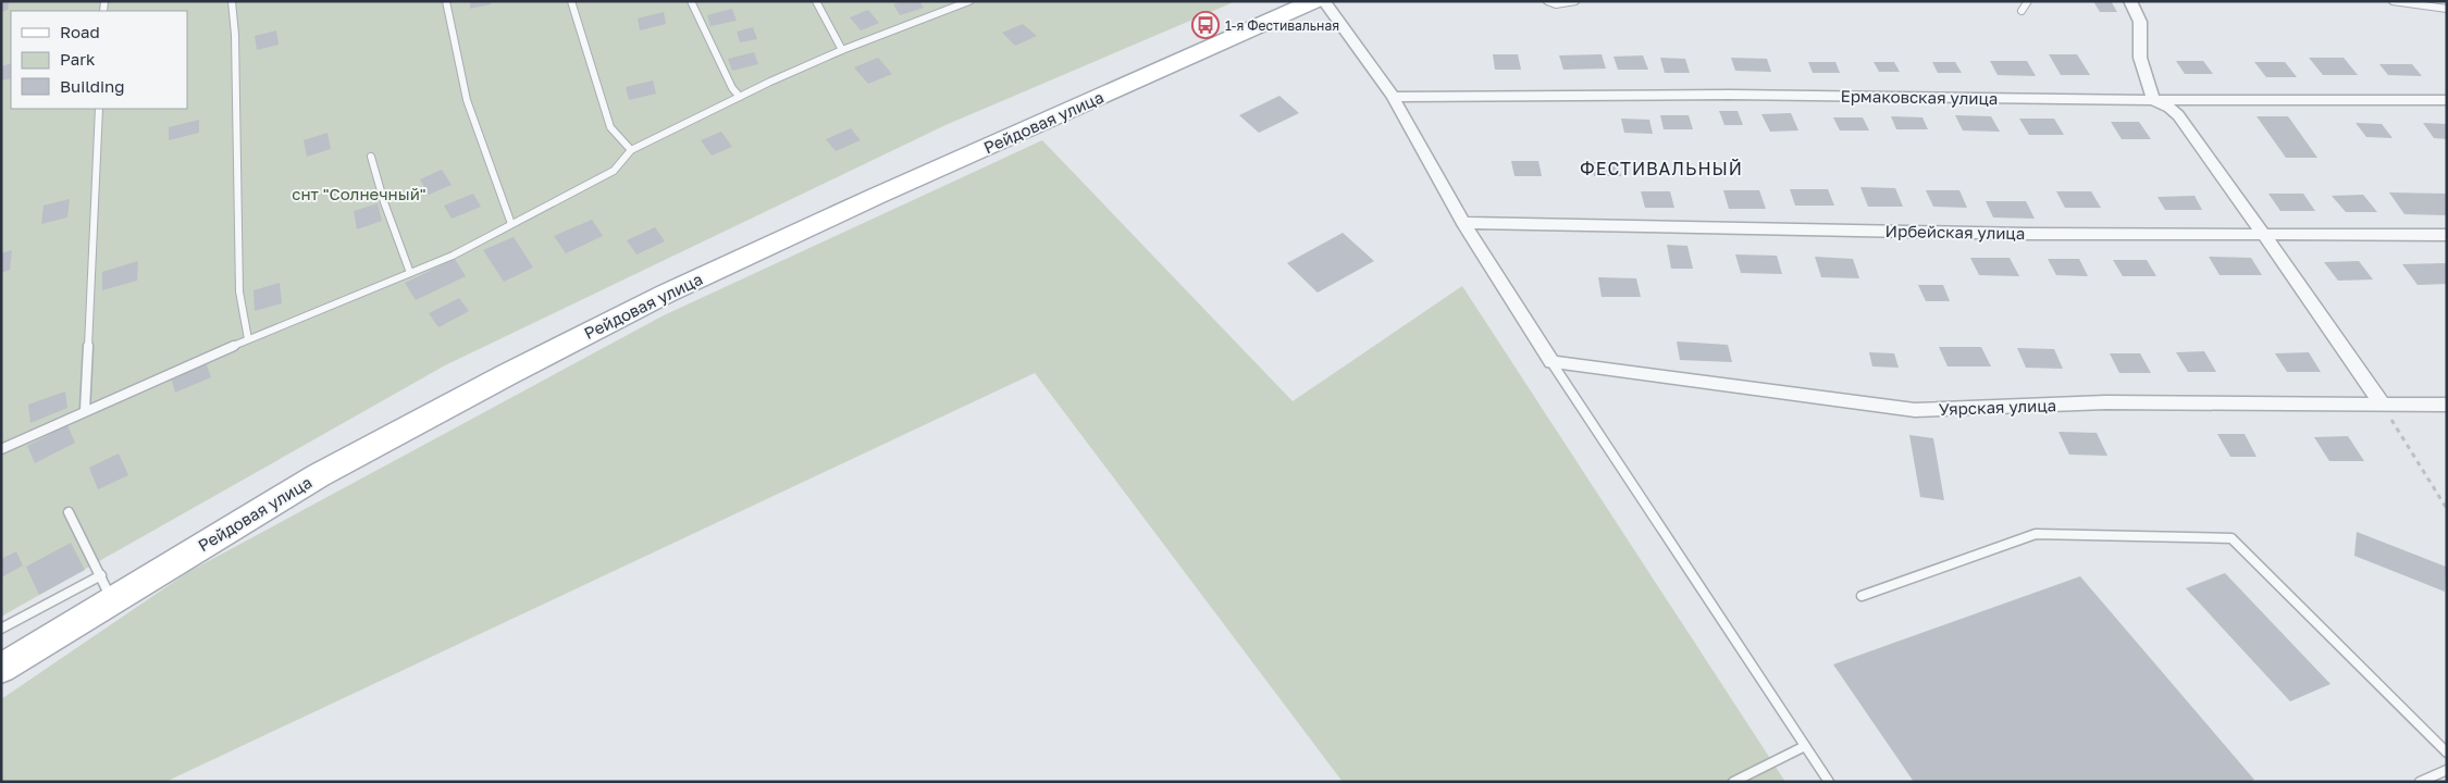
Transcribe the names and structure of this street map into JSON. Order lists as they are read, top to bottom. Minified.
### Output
{"streets":{"main road":["Рейдовая улица"],"street":["Ермаковская улица","Ирбейская улица","Уярская улица"]},"districts":["ФЕСТИВАЛЬНЫЙ"],"parks":["снт \"Солнечный\""],"places":{"bus stop":["1-я Фестивальная"]},"legend":["Road","Park","Building"]}
